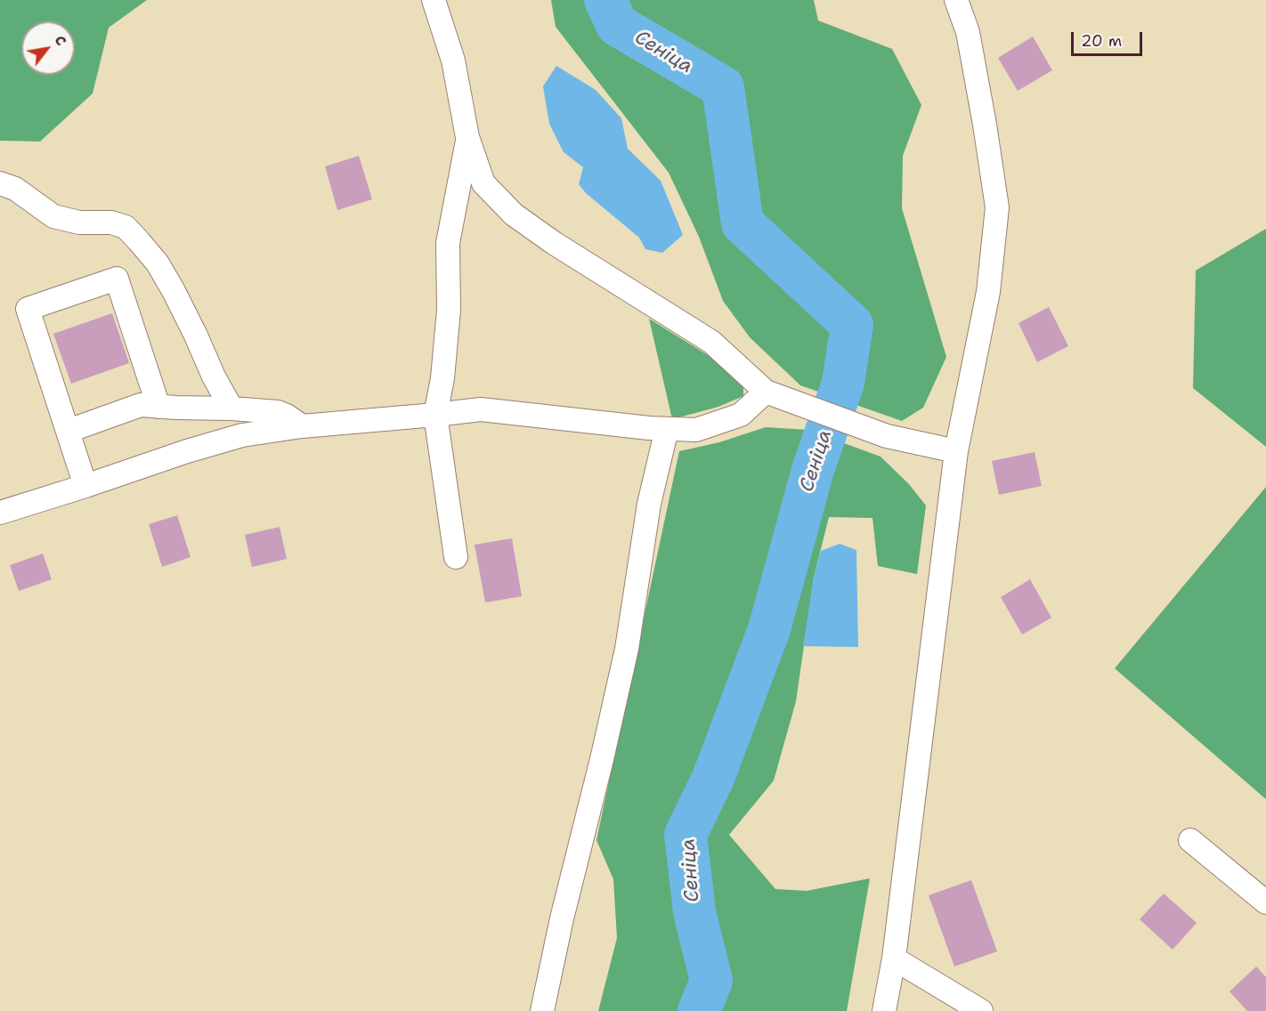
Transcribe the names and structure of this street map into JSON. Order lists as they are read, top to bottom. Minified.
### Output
{"water":["Сеніца"],"scale_bar":"20 m","north":"top right"}
